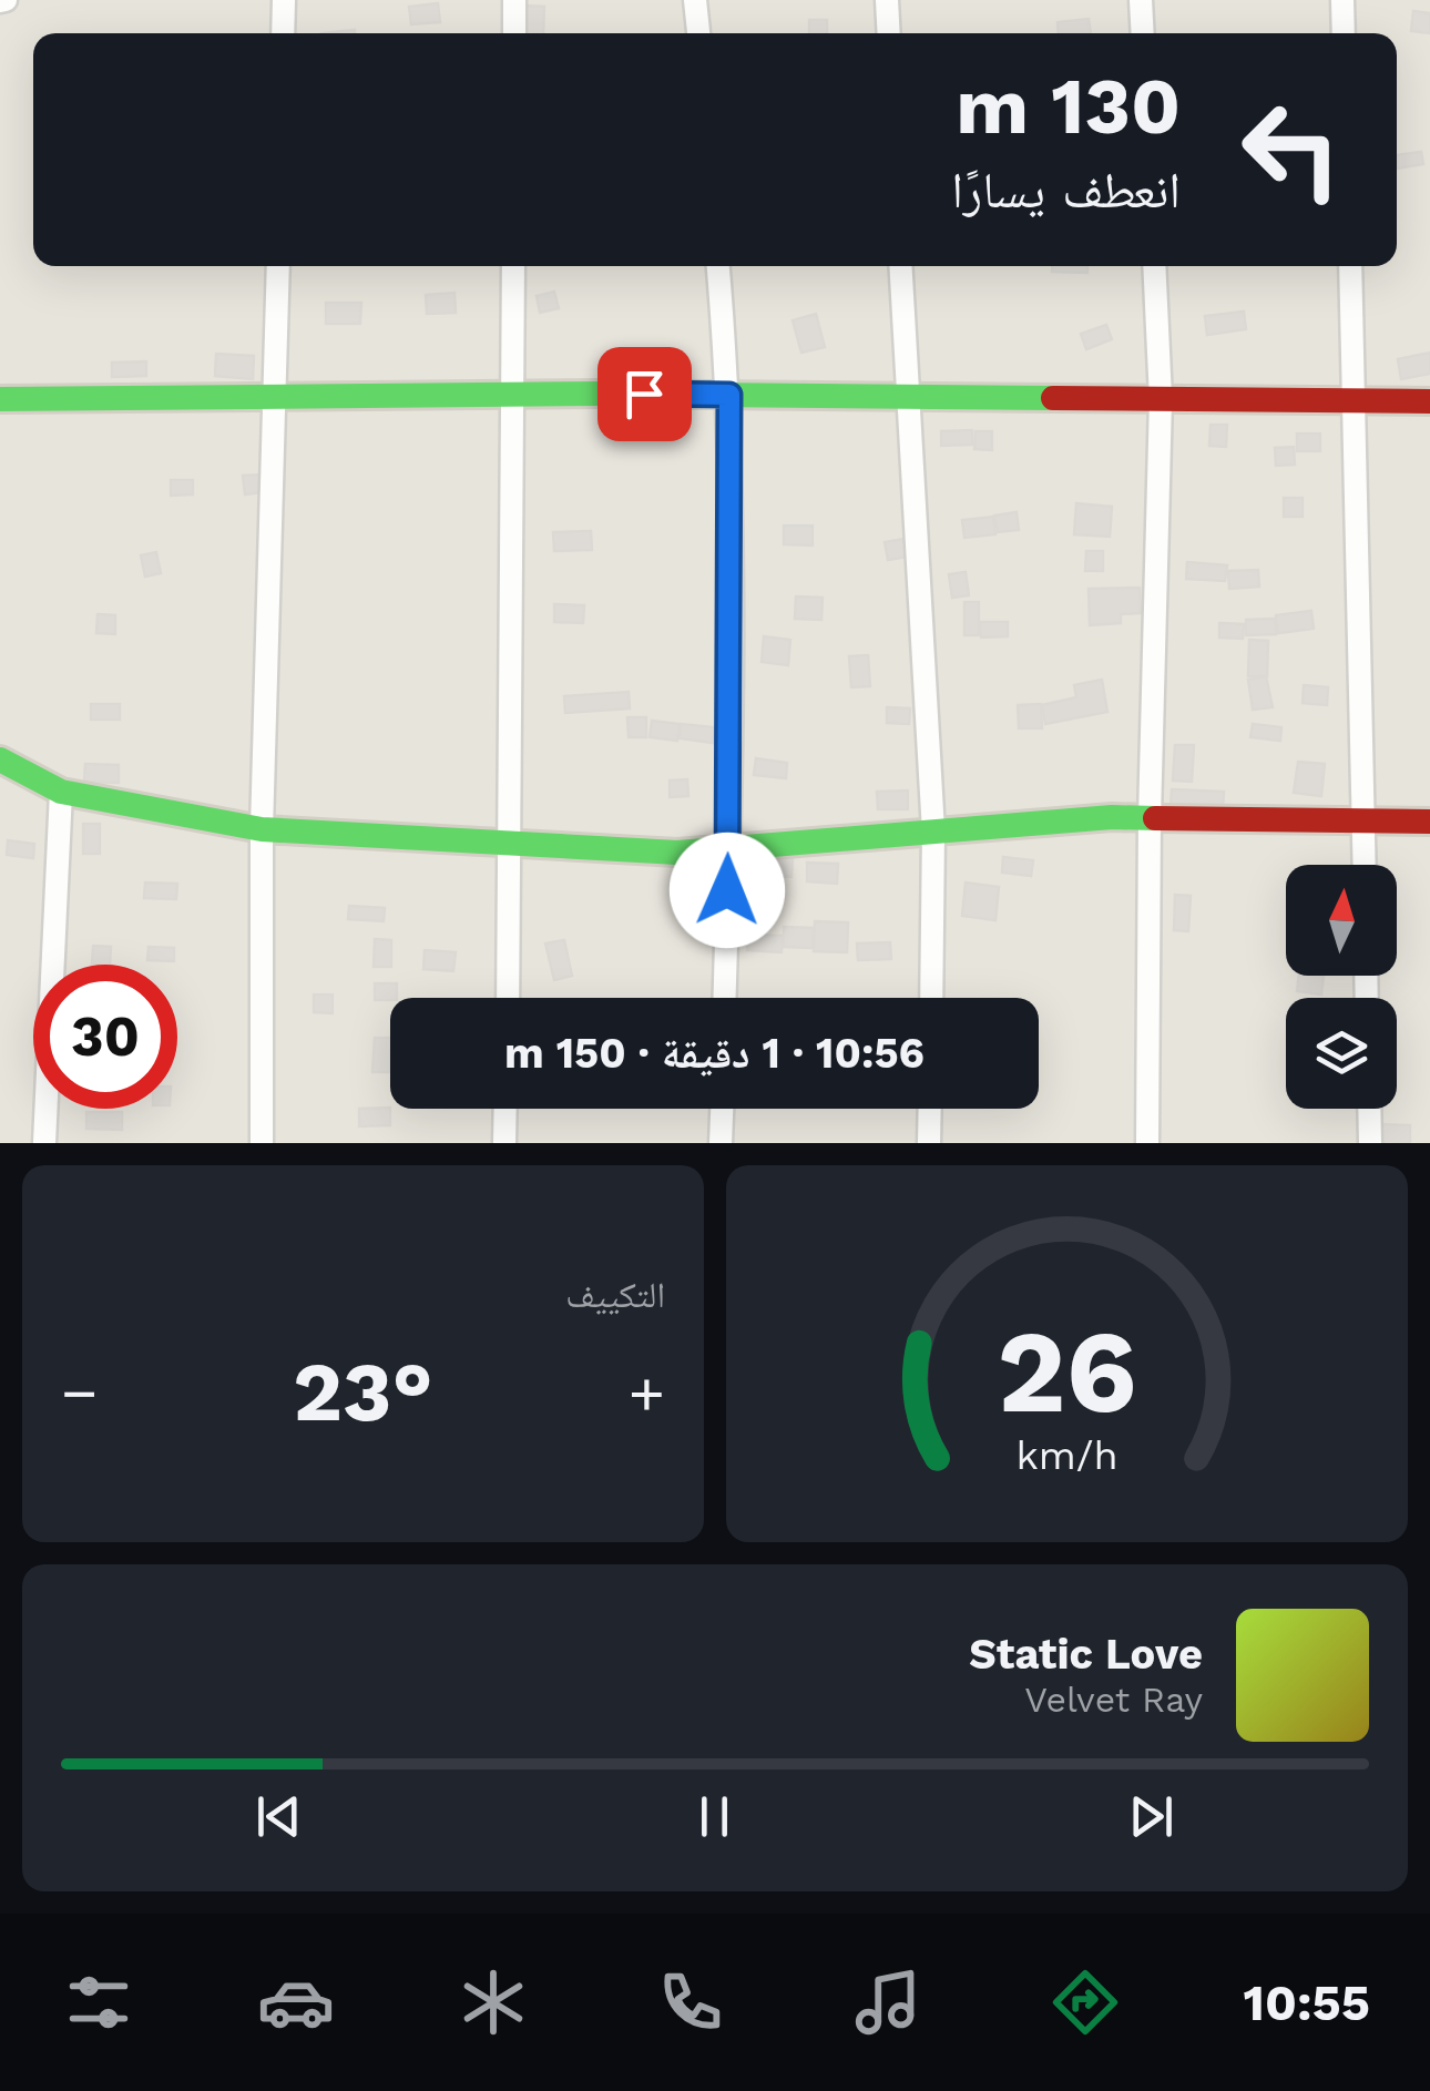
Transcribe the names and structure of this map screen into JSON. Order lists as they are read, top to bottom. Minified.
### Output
{"north":"top","page":{"turn":["130 m","انعطف يسارًا"],"limit":"30","trip":"10:56 · 1 دقيقة · 150 m","tile":"التكييف","heat":["−","23°","+"],"song":["Static Love","Velvet Ray"],"tabs":"10:55","gauge":["26","km/h"]}}
